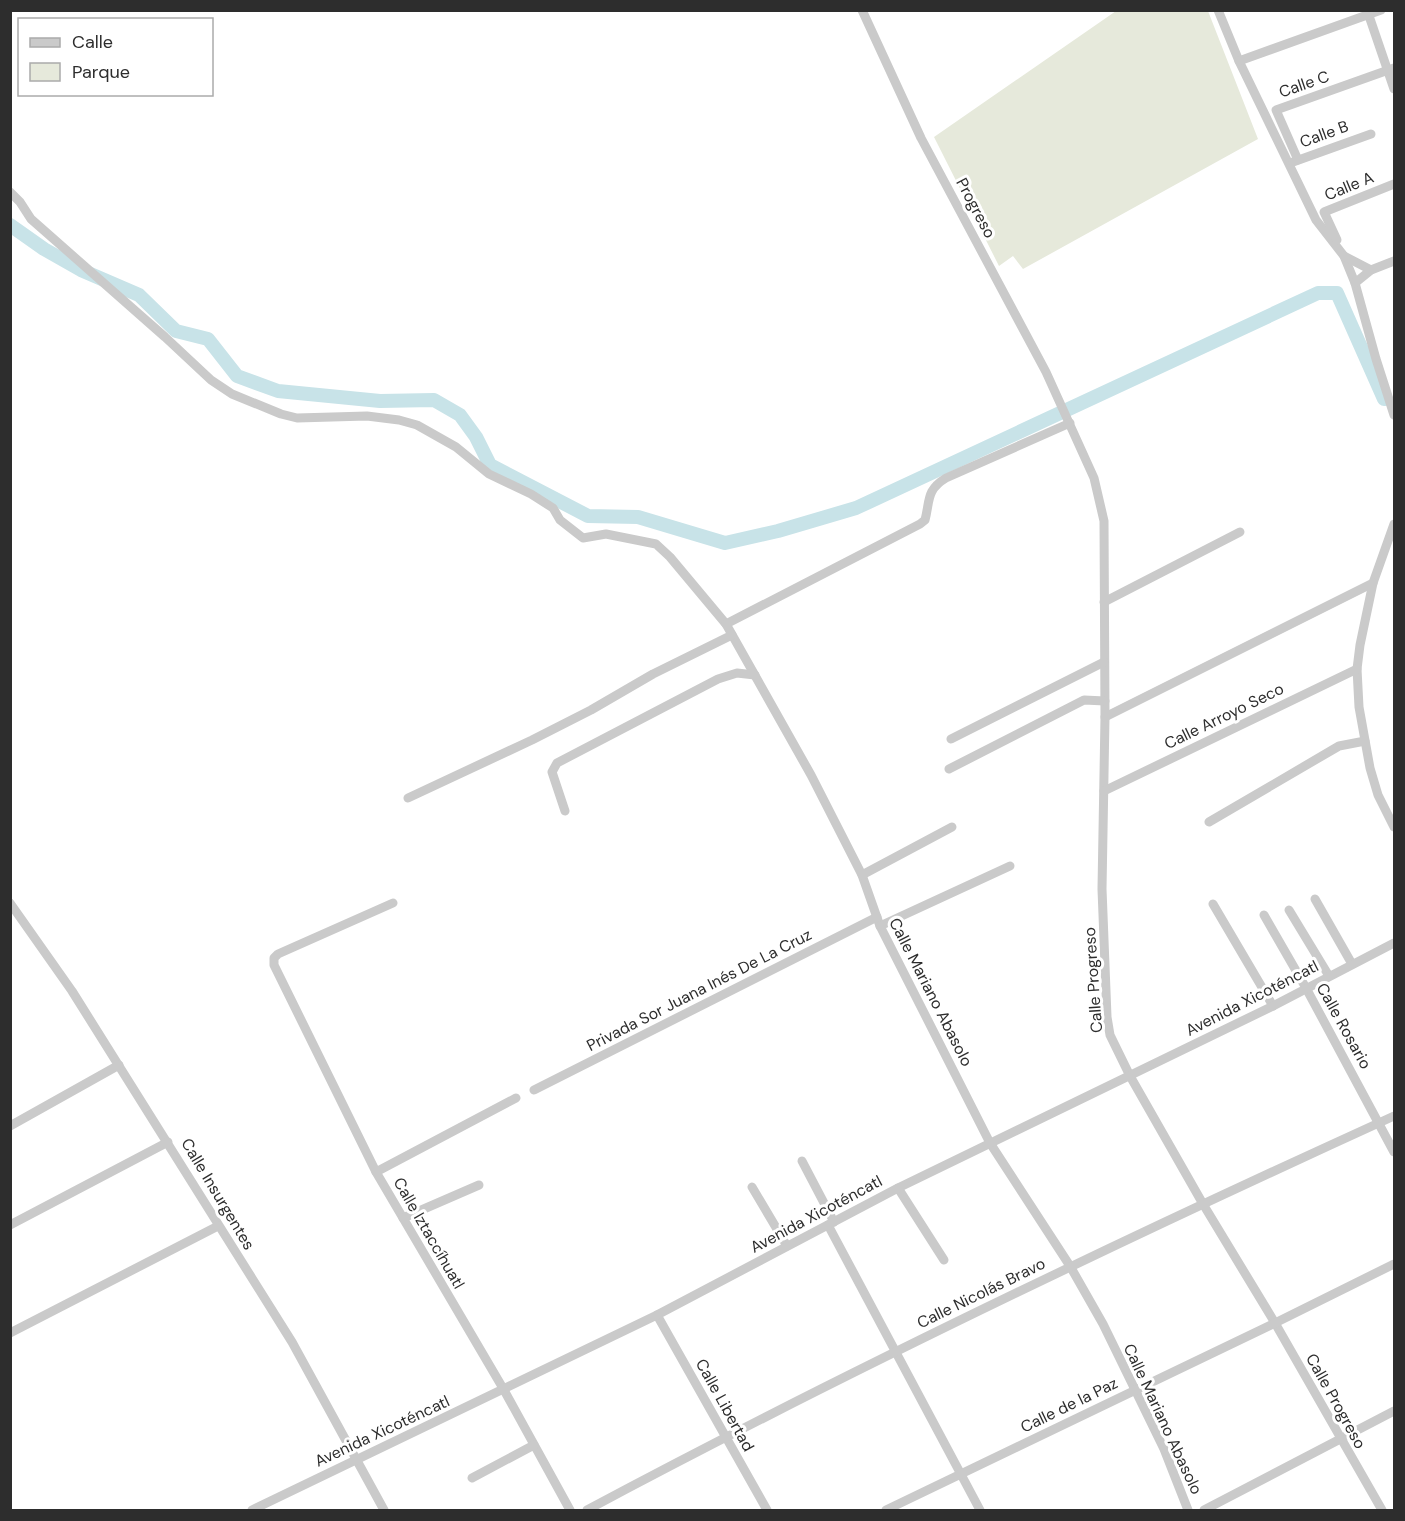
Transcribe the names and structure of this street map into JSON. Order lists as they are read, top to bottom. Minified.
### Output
{"streets":{"street":["Calle C","Calle B","Calle A","Progreso","Calle Arroyo Seco","Calle Progreso","Privada Sor Juana Inés De La Cruz","Calle Mariano Abasolo","Avenida Xicoténcatl","Calle Rosario","Calle Insurgentes","Calle Iztaccíhuatl","Calle Nicolás Bravo","Calle Libertad","Calle de la Paz"]},"crossings":[["Calle C","Calle B"],["Progreso","Calle Progreso"],["Calle Arroyo Seco","Calle Progreso"],["Calle Progreso","Avenida Xicoténcatl"],["Calle Progreso","Calle Nicolás Bravo"],["Calle Progreso","Calle de la Paz"],["Privada Sor Juana Inés De La Cruz","Calle Mariano Abasolo"],["Calle Mariano Abasolo","Avenida Xicoténcatl"],["Calle Mariano Abasolo","Calle Nicolás Bravo"],["Calle Mariano Abasolo","Calle de la Paz"],["Avenida Xicoténcatl","Calle Rosario"],["Avenida Xicoténcatl","Calle Insurgentes"],["Avenida Xicoténcatl","Calle Iztaccíhuatl"],["Avenida Xicoténcatl","Calle Libertad"],["Calle Rosario","Calle Nicolás Bravo"],["Calle Nicolás Bravo","Calle Libertad"]],"legend":["Calle","Parque"]}
